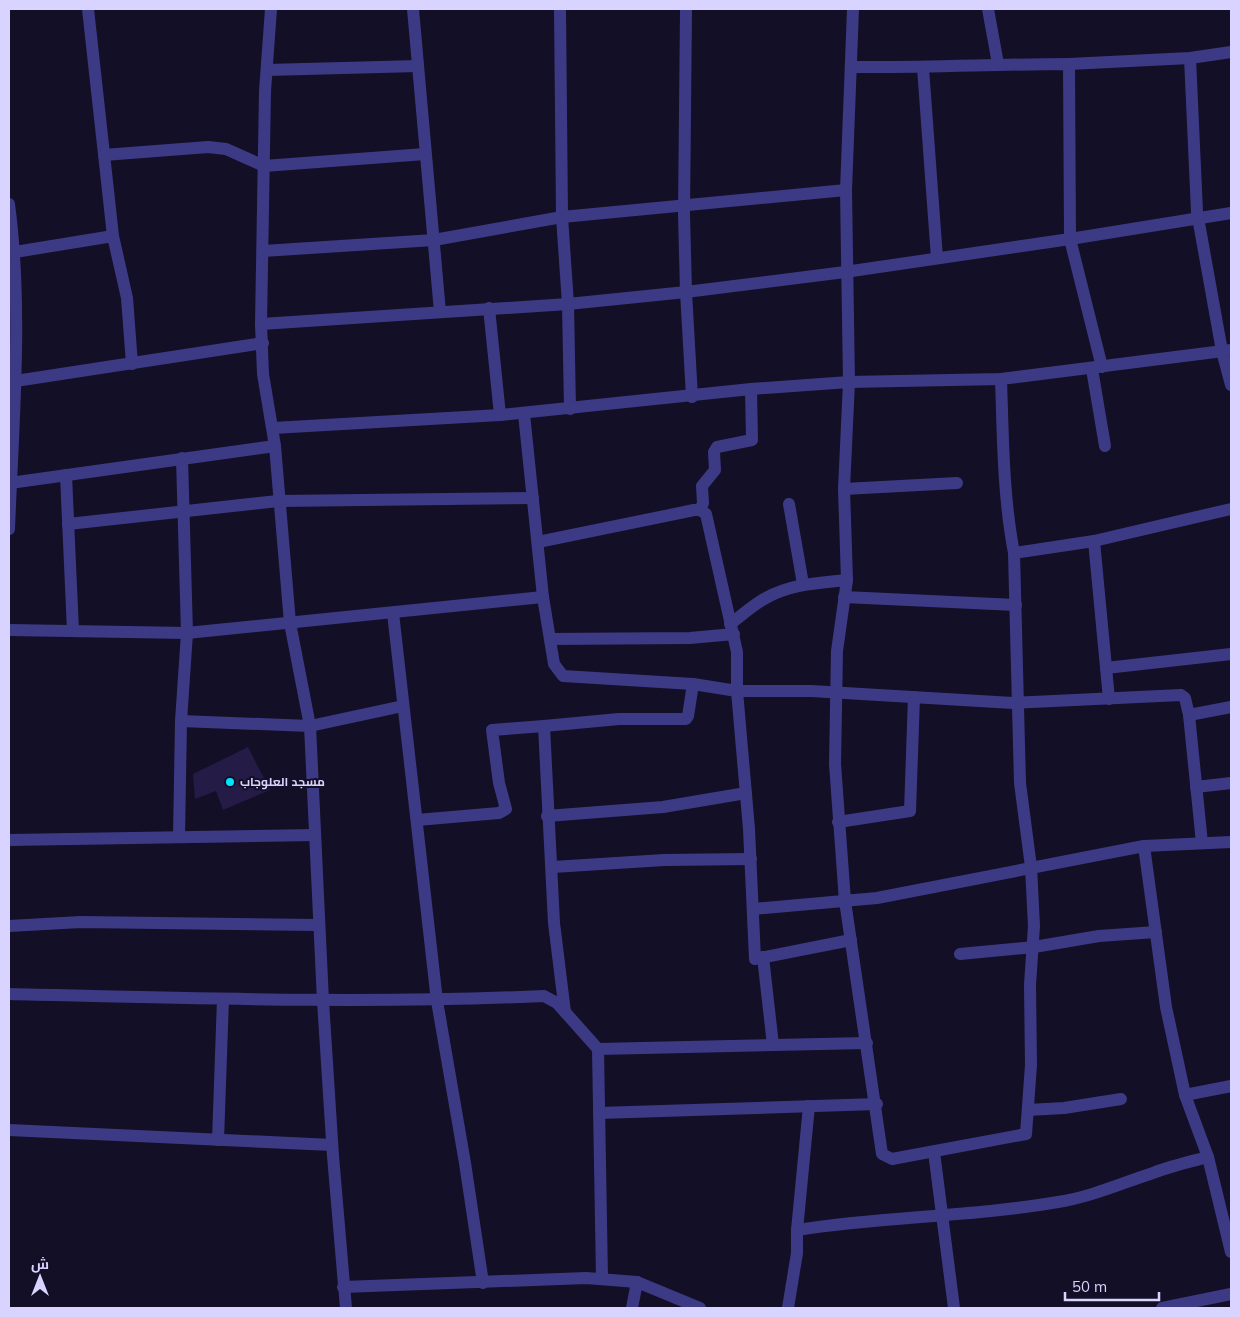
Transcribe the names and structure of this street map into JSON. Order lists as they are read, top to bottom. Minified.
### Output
{"places":["مسجد العلوجاب"],"scale_bar":"50 m","north":"top"}
